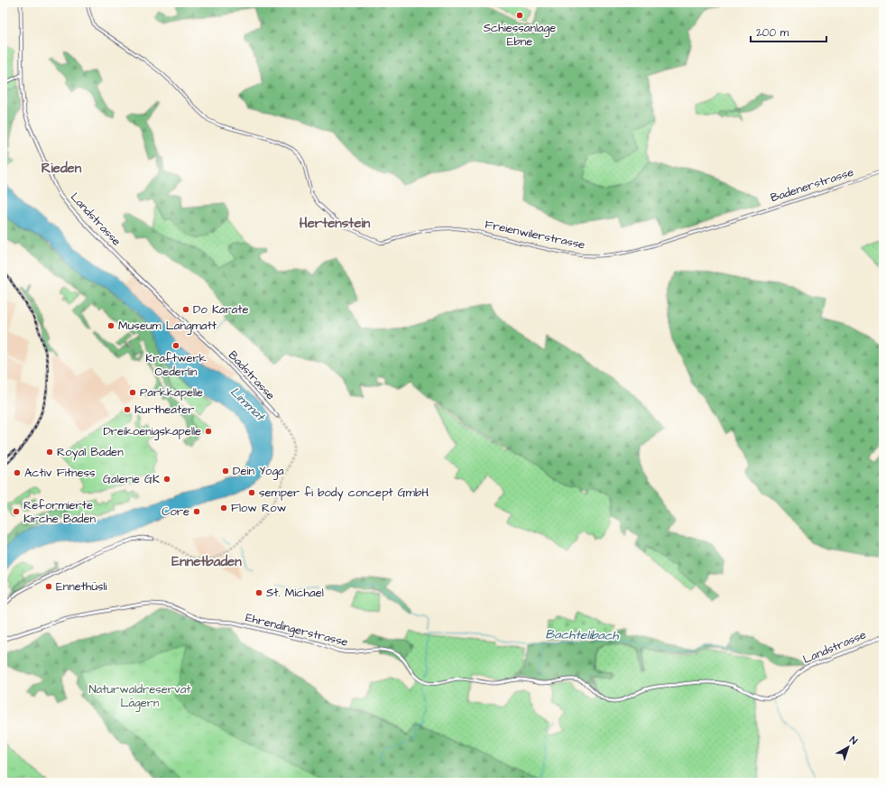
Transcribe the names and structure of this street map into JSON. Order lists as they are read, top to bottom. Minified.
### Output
{"streets":{"main road":["Landstrasse","Badstrasse","Ehrendingerstrasse"],"street":["Badenerstrasse","Freienwilerstrasse"]},"crossings":[["Badenerstrasse","Freienwilerstrasse"],["Landstrasse","Badstrasse"],["Landstrasse","Ehrendingerstrasse"]],"districts":["Rieden","Hertenstein","Ennetbaden"],"water":["Limmat","Bachtelibach"],"parks":["Naturwaldreservat Lägern"],"places":["Schiessanlage Ebne","Do Karate","Museum Langmatt","Kraftwerk Oederlin","Parkkapelle","Kurtheater","Dreikoenigskapelle","Royal Baden","Dein Yoga","Activ Fitness","Galerie GK","semper fi body concept GmbH","Flow Row","Reformierte Kirche Baden","Core","Ennethüsli","St. Michael"],"scale_bar":"200 m","north":"top right"}
